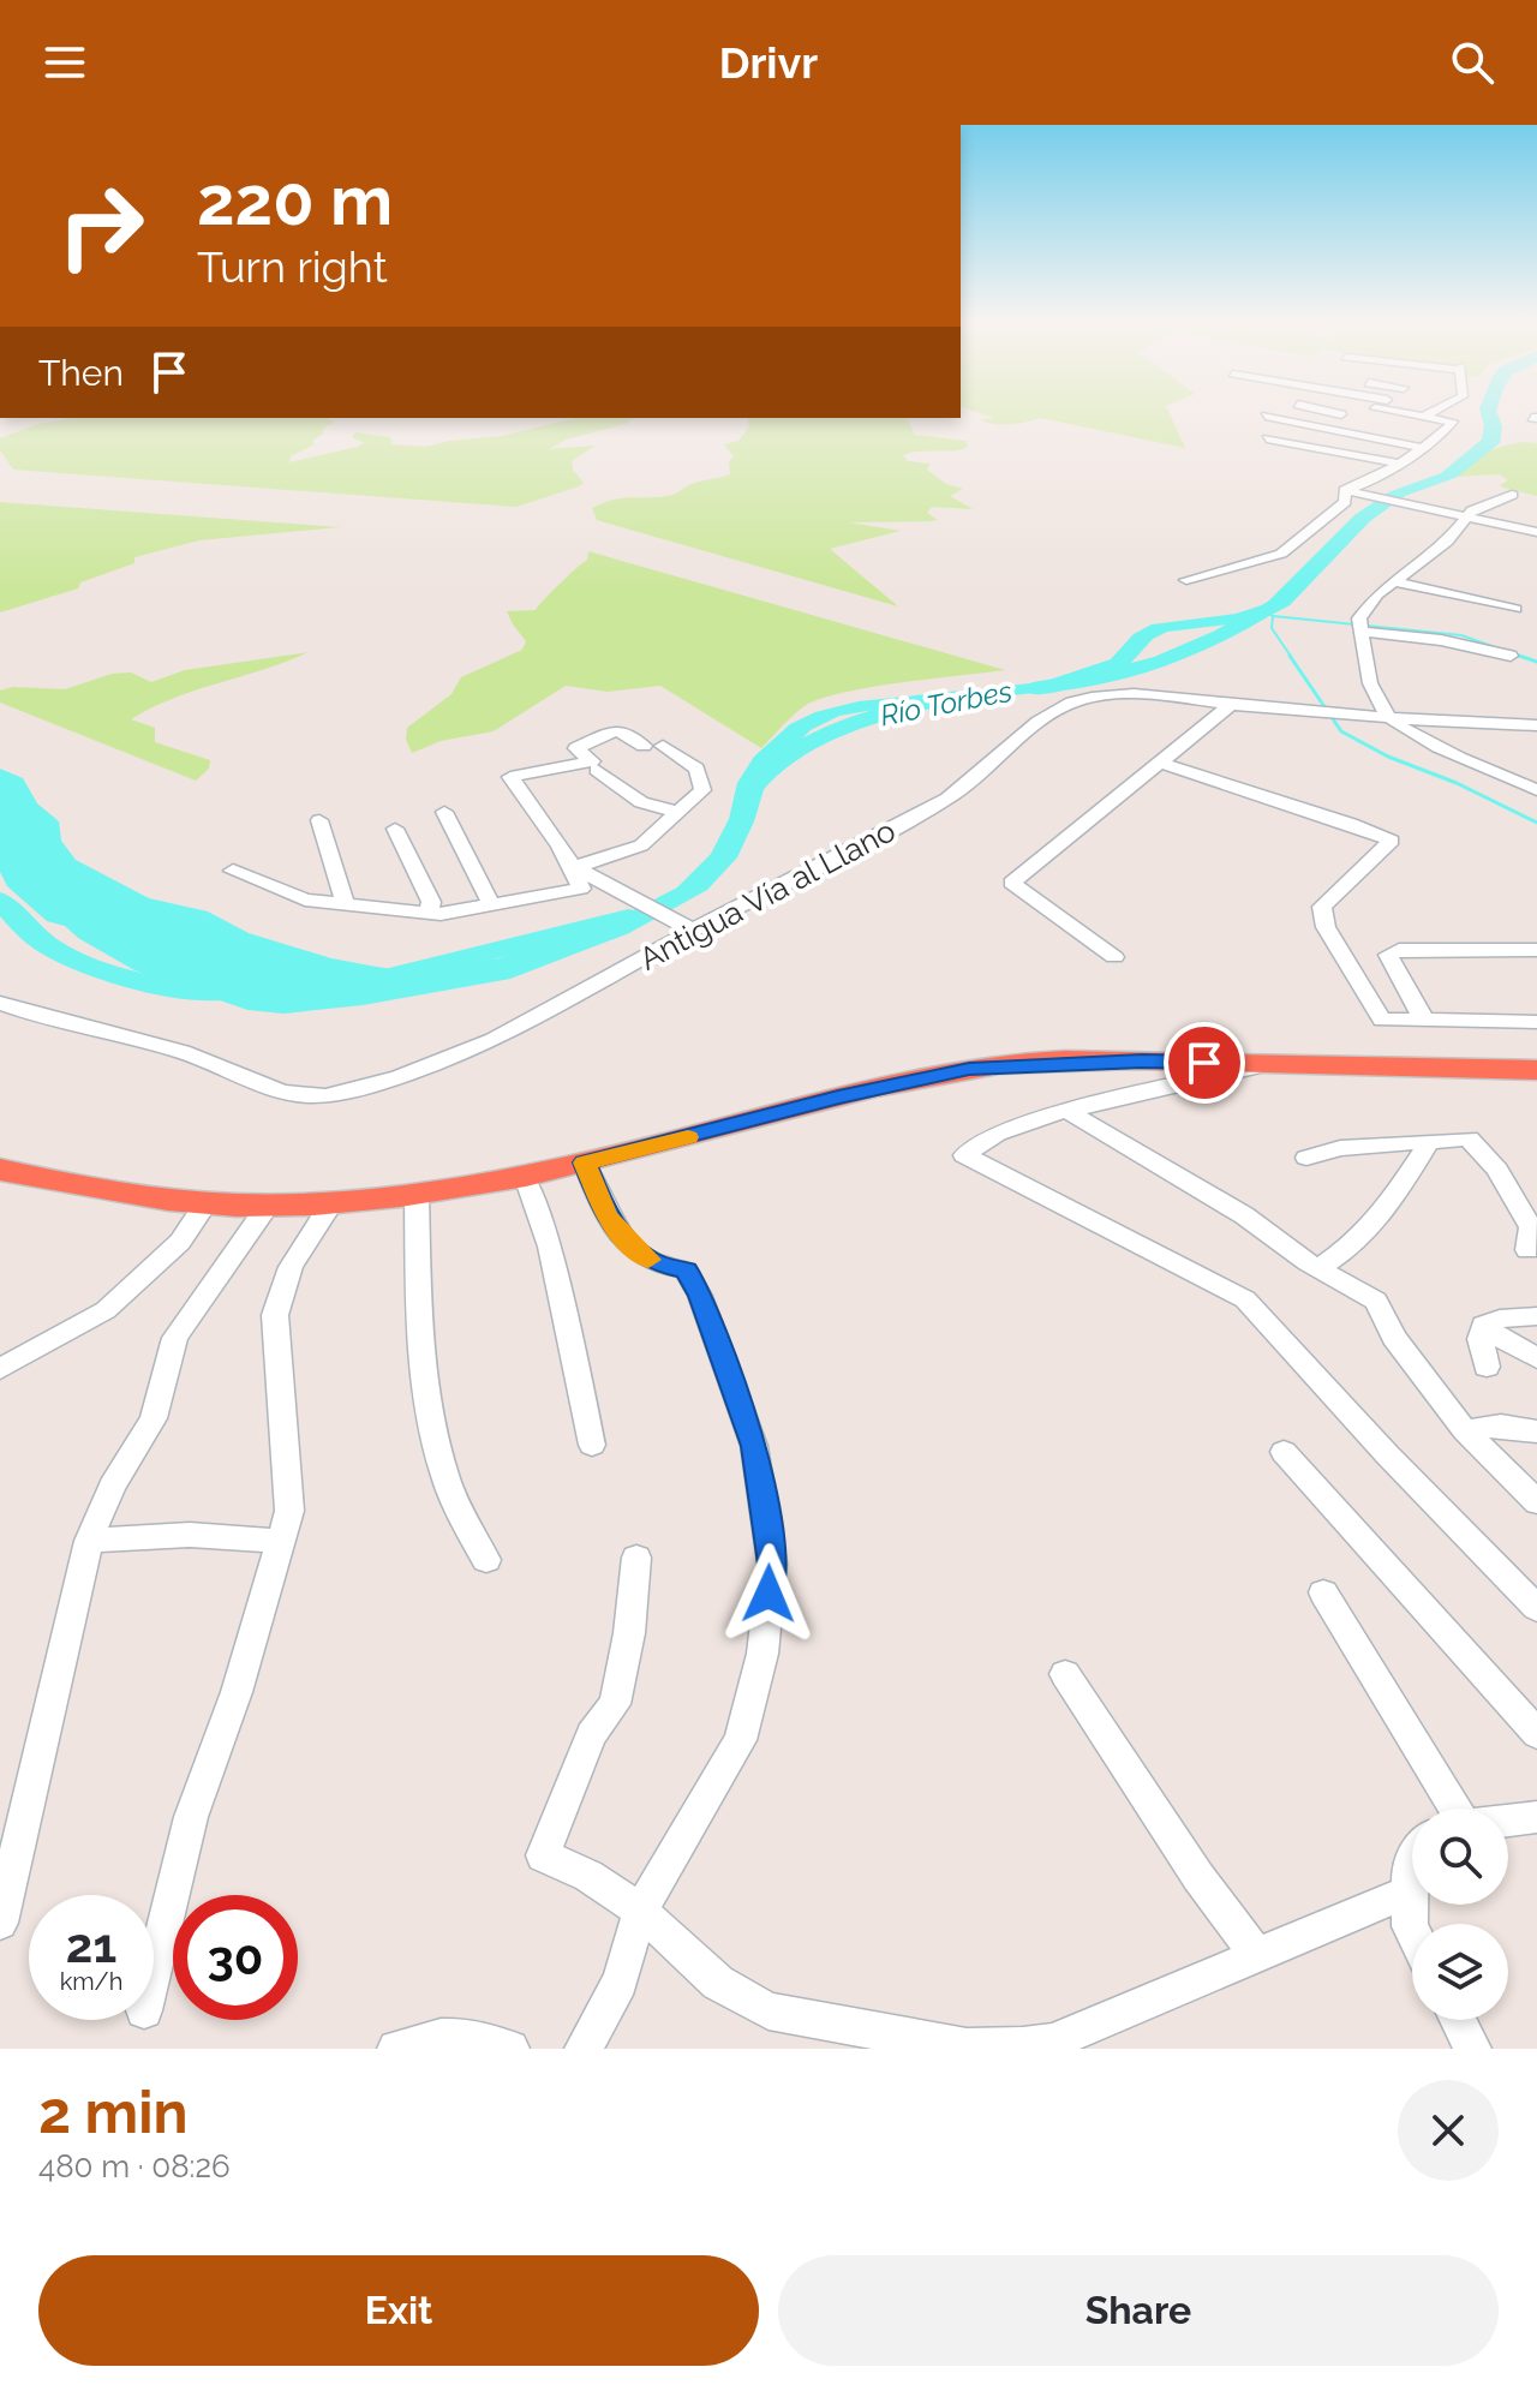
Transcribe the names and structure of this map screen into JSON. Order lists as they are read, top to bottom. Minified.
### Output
{"streets":{"street":["Antigua Vía al Llano"]},"water":["Río Torbes"],"page":{"header":"Drivr","turn":["220 m","Turn right"],"then":"Then","speed":"21 km/h","limit":"30","heading":["2 min","480 m · 08:26"],"buttons":["Exit","Share"]}}
